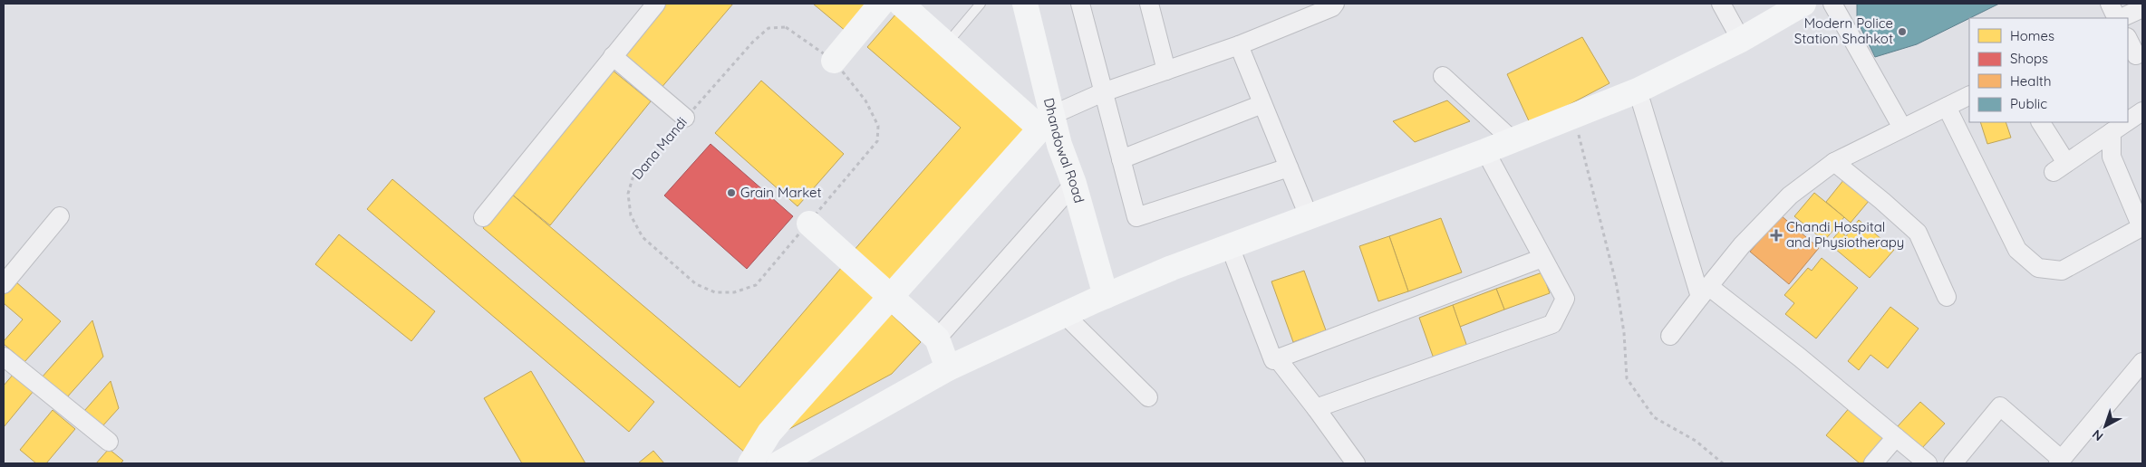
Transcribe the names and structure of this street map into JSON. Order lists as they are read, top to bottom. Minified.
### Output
{"streets":{"street":["Dhandowal Road"],"path":["Dana Mandi"]},"places":{"other":["Modern Police Station Shahkot","Grain Market"],"health":["Chandi Hospital and Physiotherapy"]},"legend":["Homes","Shops","Health","Public"],"north":"bottom left"}
